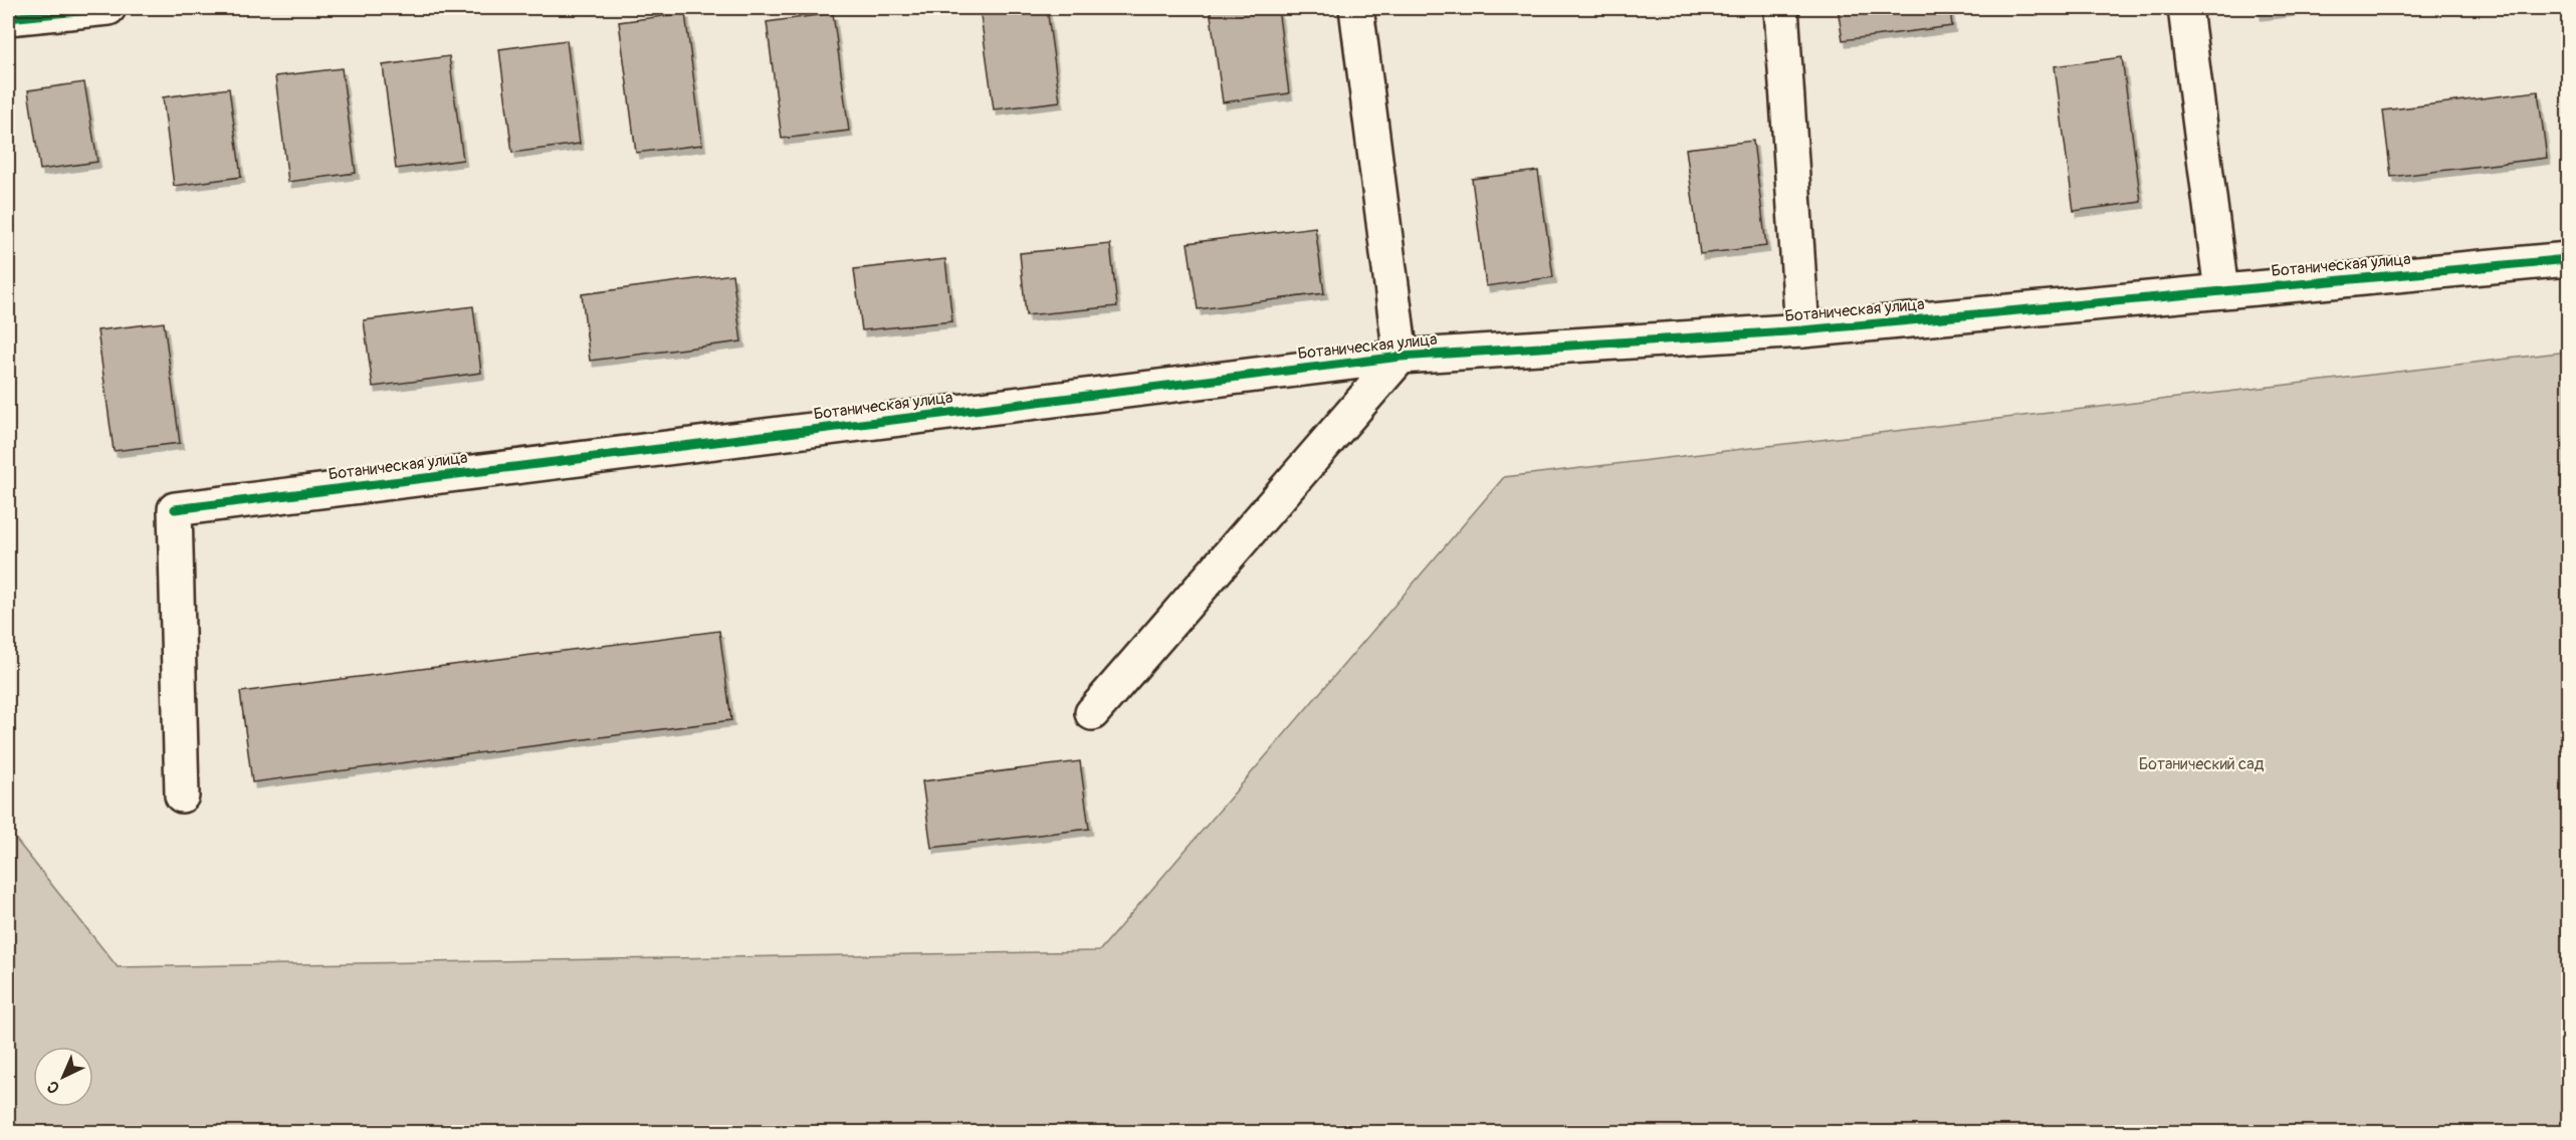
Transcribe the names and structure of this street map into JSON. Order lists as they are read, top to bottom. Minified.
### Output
{"streets":{"street":["Ботаническая улица"]},"parks":["Ботанический сад"],"north":"bottom left"}
